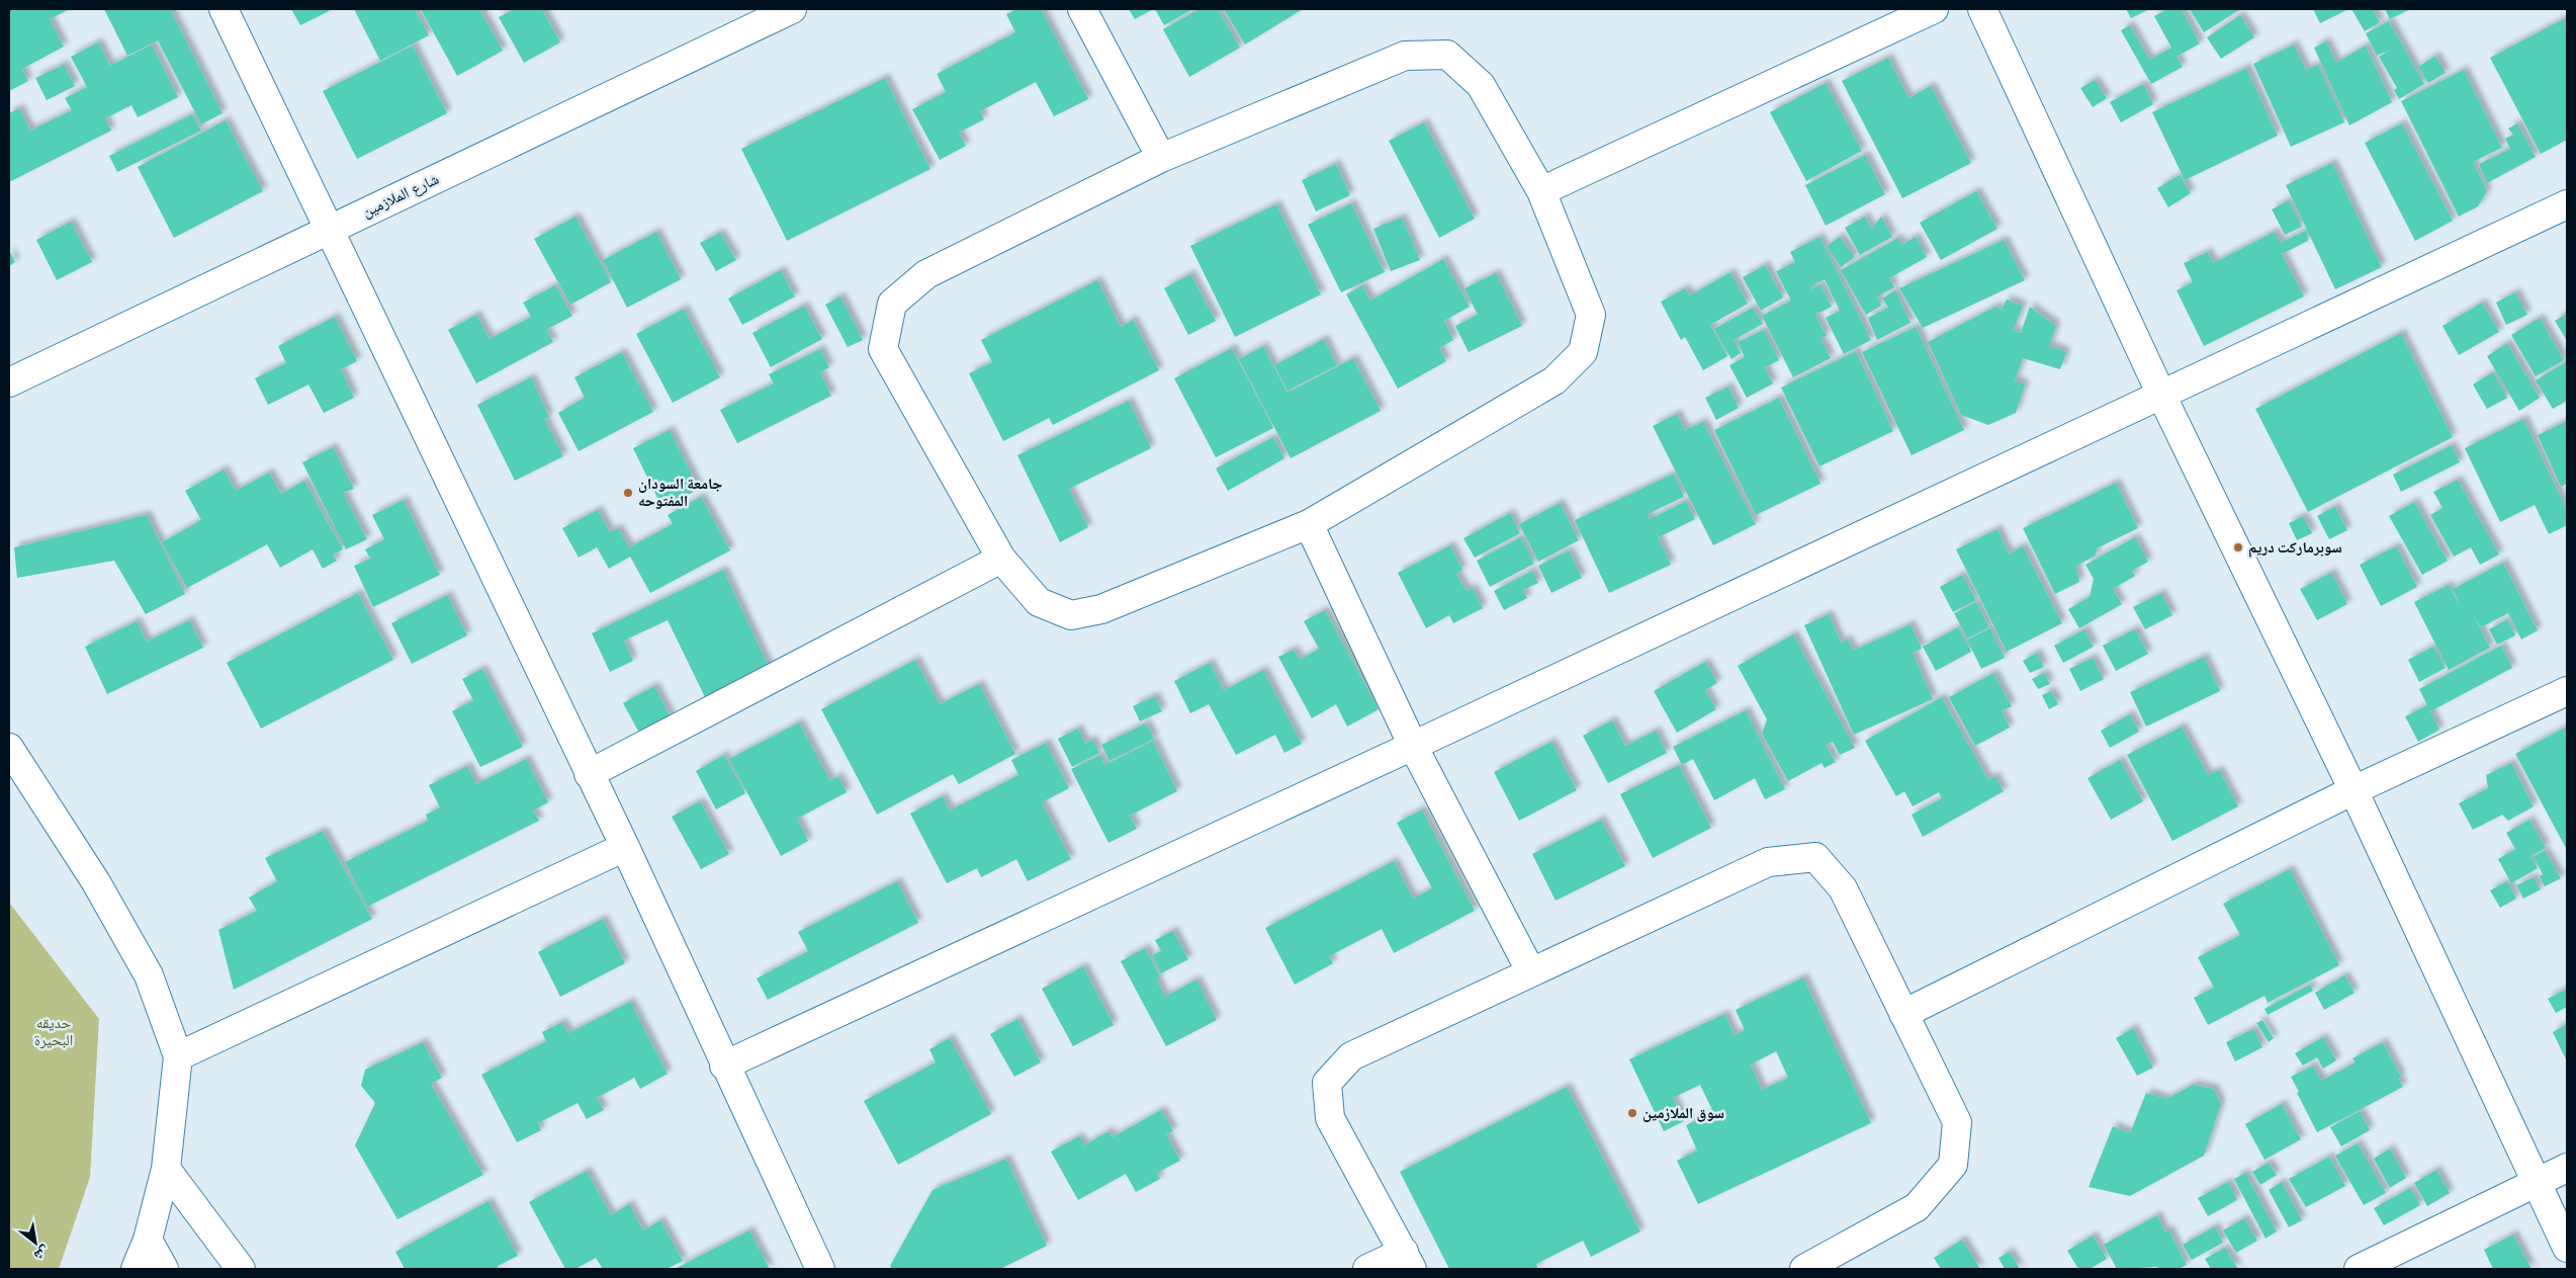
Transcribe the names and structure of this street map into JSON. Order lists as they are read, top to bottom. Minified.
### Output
{"streets":{"street":["شارع الملازمين"]},"parks":["حديقه البحيرة"],"places":["جامعة السودان المفتوحه","سوبرماركت دريم","سوق الملازمين"],"north":"bottom right"}
